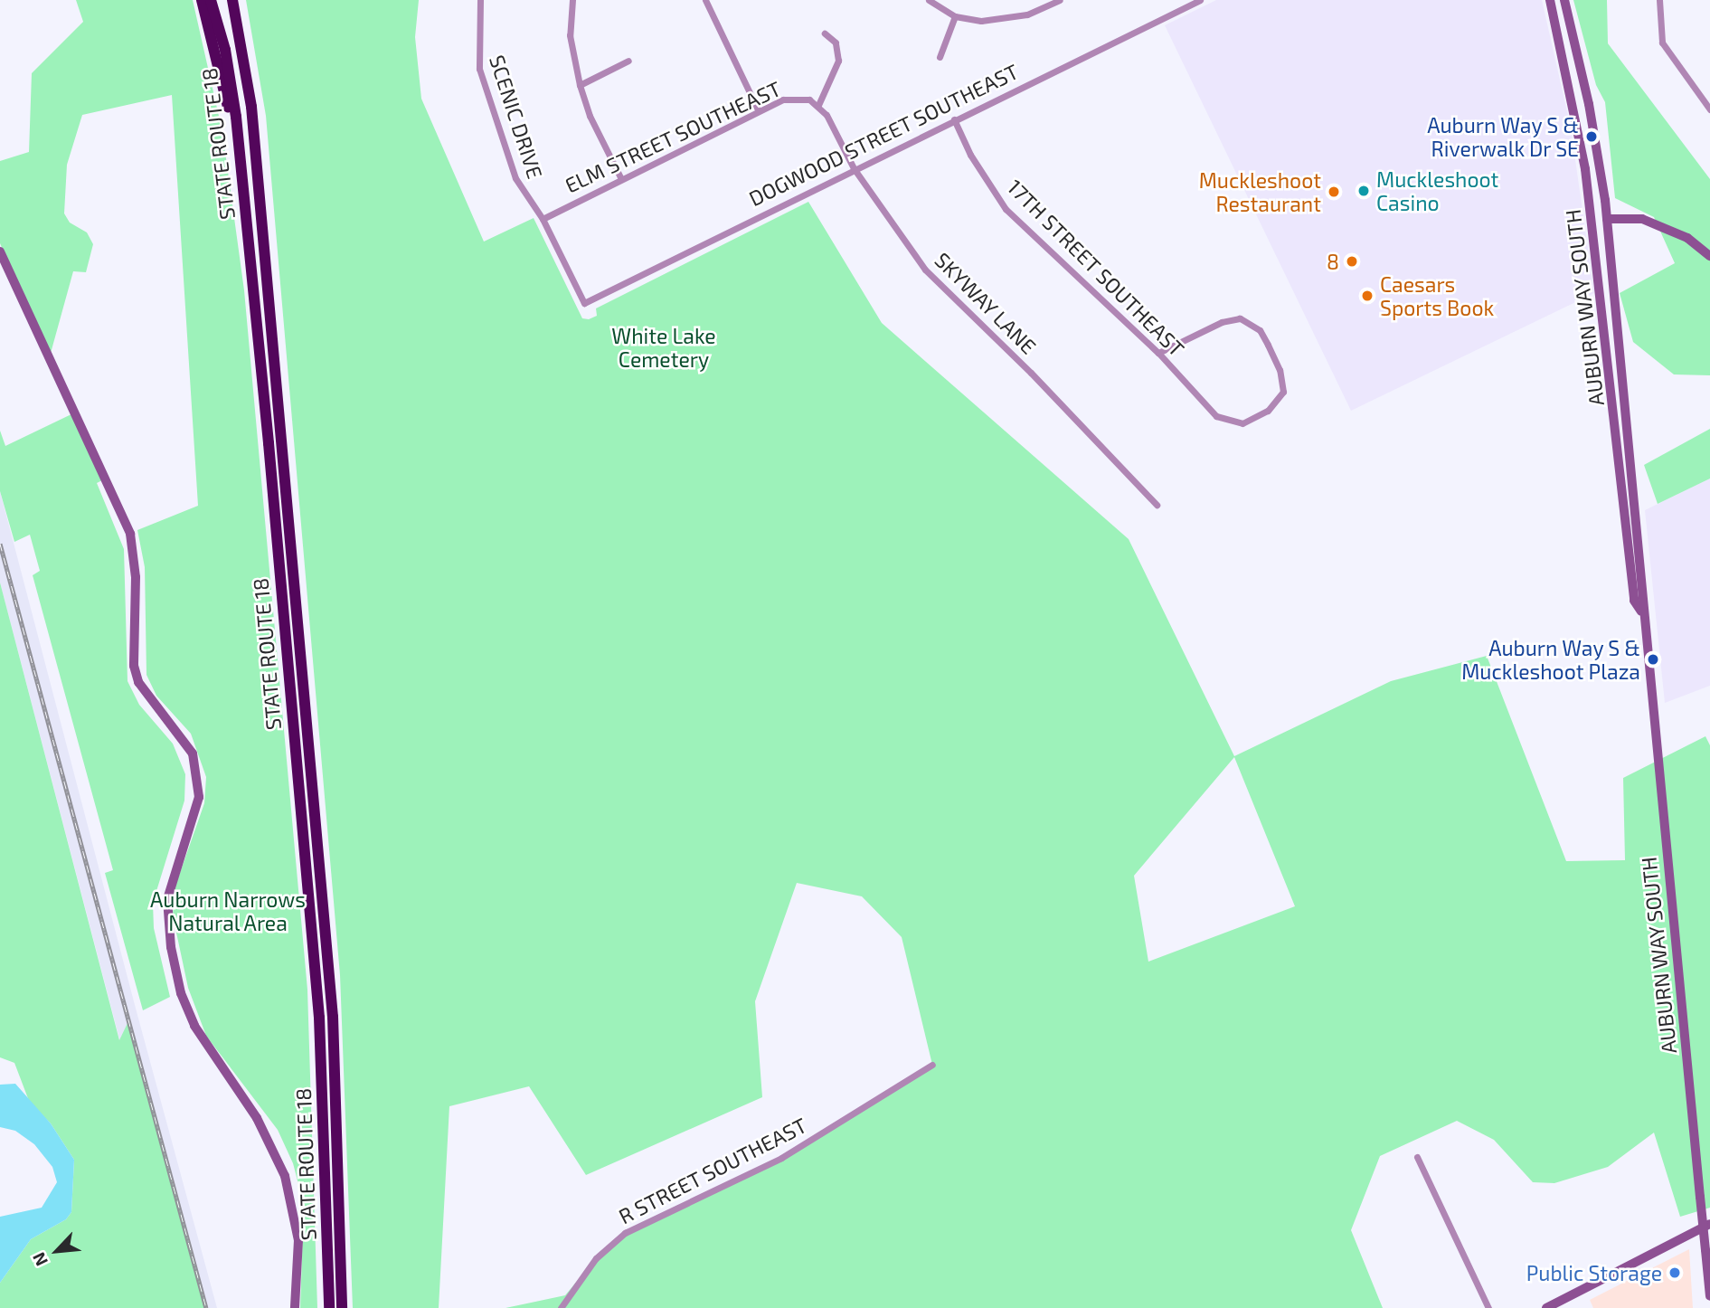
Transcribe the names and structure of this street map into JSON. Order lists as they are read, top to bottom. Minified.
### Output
{"streets":{"highway":["STATE ROUTE 18"],"main road":["AUBURN WAY SOUTH"],"street":["SCENIC DRIVE","DOGWOOD STREET SOUTHEAST","ELM STREET SOUTHEAST","17TH STREET SOUTHEAST","SKYWAY LANE","R STREET SOUTHEAST"]},"crossings":[["SCENIC DRIVE","DOGWOOD STREET SOUTHEAST"],["SCENIC DRIVE","ELM STREET SOUTHEAST"],["DOGWOOD STREET SOUTHEAST","17TH STREET SOUTHEAST"],["DOGWOOD STREET SOUTHEAST","SKYWAY LANE"],["ELM STREET SOUTHEAST","SKYWAY LANE"]],"parks":["White Lake Cemetery","Auburn Narrows Natural Area"],"places":["Auburn Way S & Riverwalk Dr SE","Muckleshoot Casino","Muckleshoot Restaurant","8","Caesars Sports Book","Auburn Way S & Muckleshoot Plaza","Public Storage"],"north":"bottom left"}
